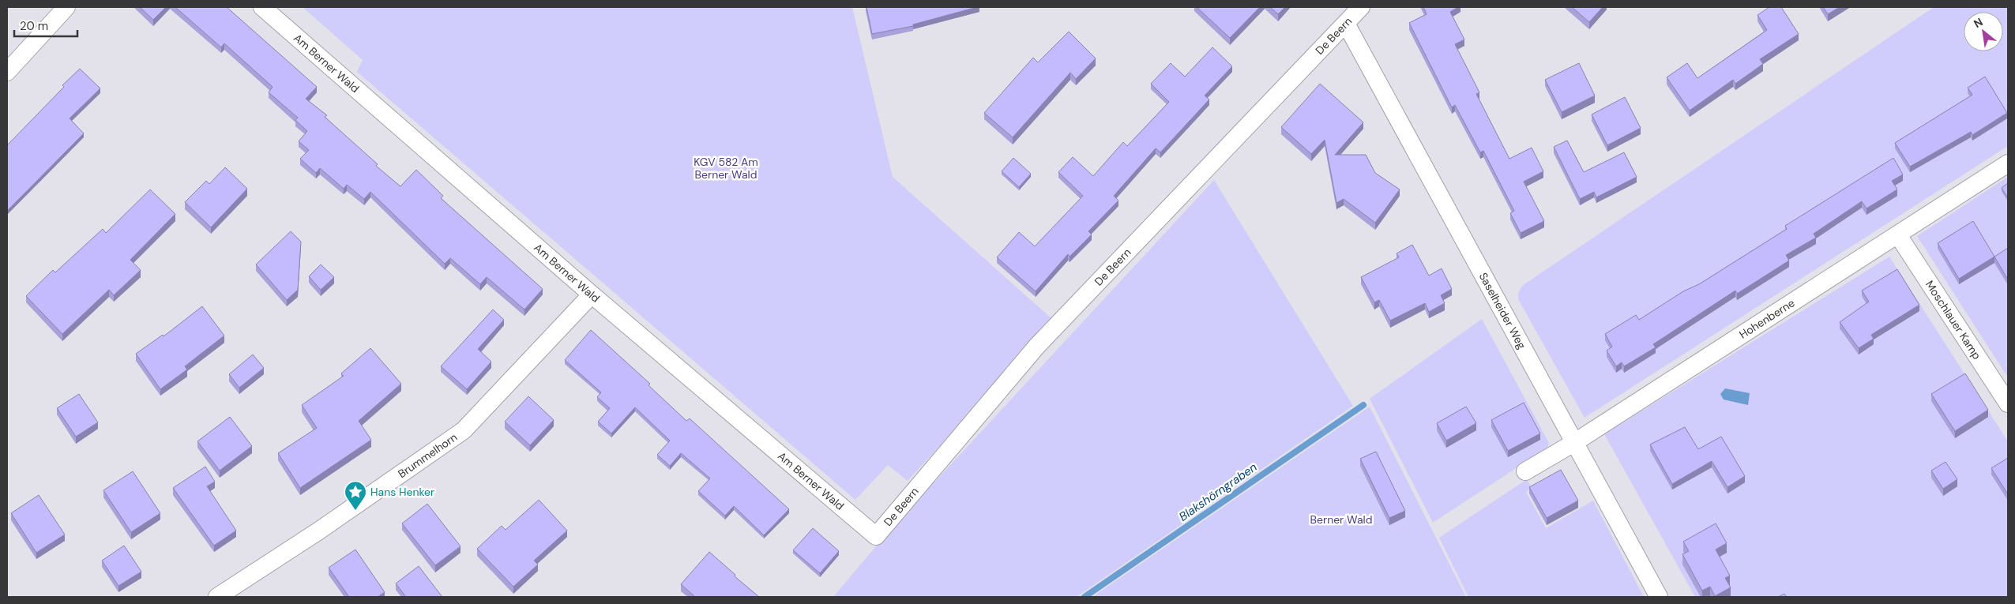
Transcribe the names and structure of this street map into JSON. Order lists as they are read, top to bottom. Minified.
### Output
{"streets":{"street":["De Beern","Am Berner Wald","Saselheider Weg","Hohenberne","Moschlauer Kamp","Brummelhorn"]},"crossings":[["De Beern","Am Berner Wald"],["De Beern","Saselheider Weg"],["Am Berner Wald","Brummelhorn"],["Saselheider Weg","Hohenberne"],["Hohenberne","Moschlauer Kamp"]],"water":["Blakshörngraben"],"parks":["KGV 582 Am Berner Wald","Berner Wald"],"places":{"place":["Hans Henker"]},"scale_bar":"20 m","north":"top left"}
